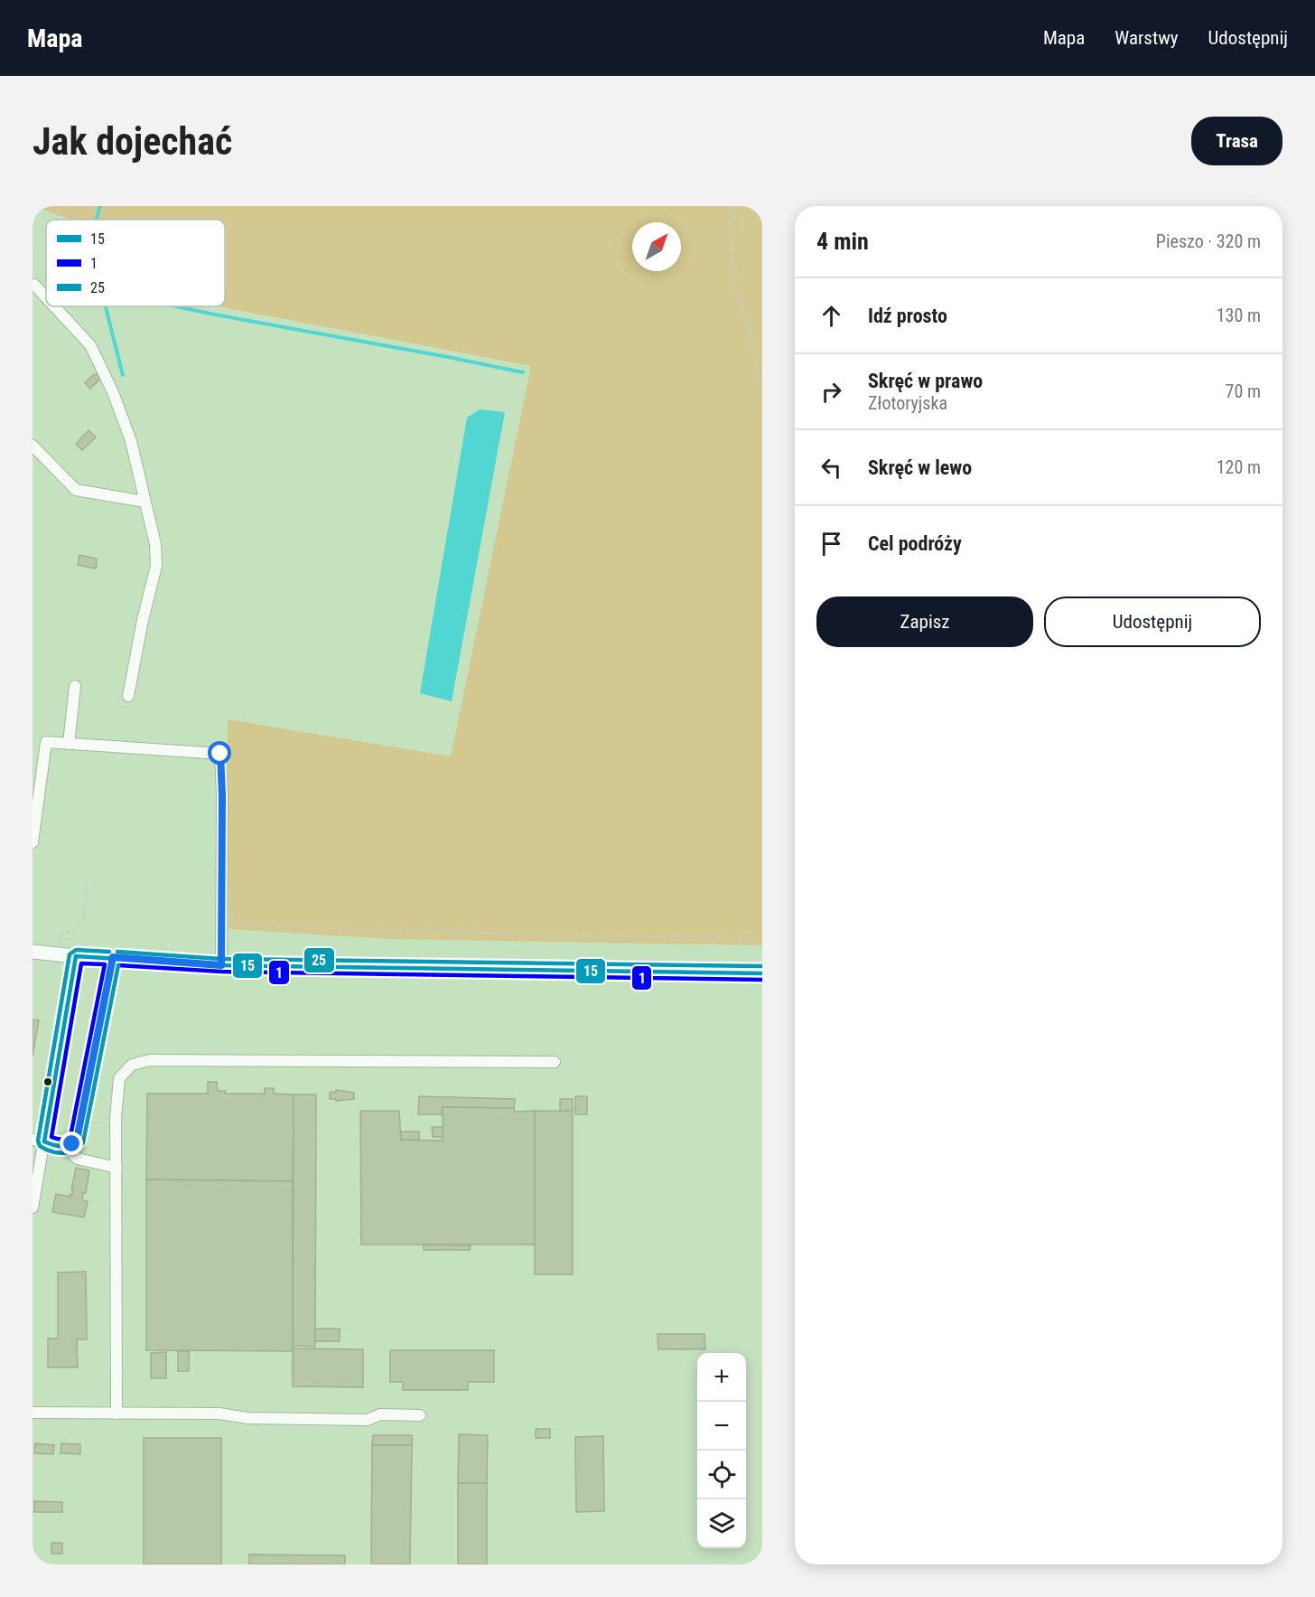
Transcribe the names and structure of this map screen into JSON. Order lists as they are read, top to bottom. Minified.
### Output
{"lines":["transit line 25","transit line 15","transit line 1"],"legend":["15","1","25"],"north":"top right","page":{"header":"Mapa","nav":["Mapa","Warstwy","Udostępnij"],"buttons":["Trasa",["Zapisz","Udostępnij"]],"title":"Jak dojechać","heading":["4 min","Pieszo · 320 m"],"list":[["Idź prosto","130 m"],["Skręć w prawo","Złotoryjska","70 m"],["Skręć w lewo","120 m"],"Cel podróży"],"map_buttons":["+","−"]}}
